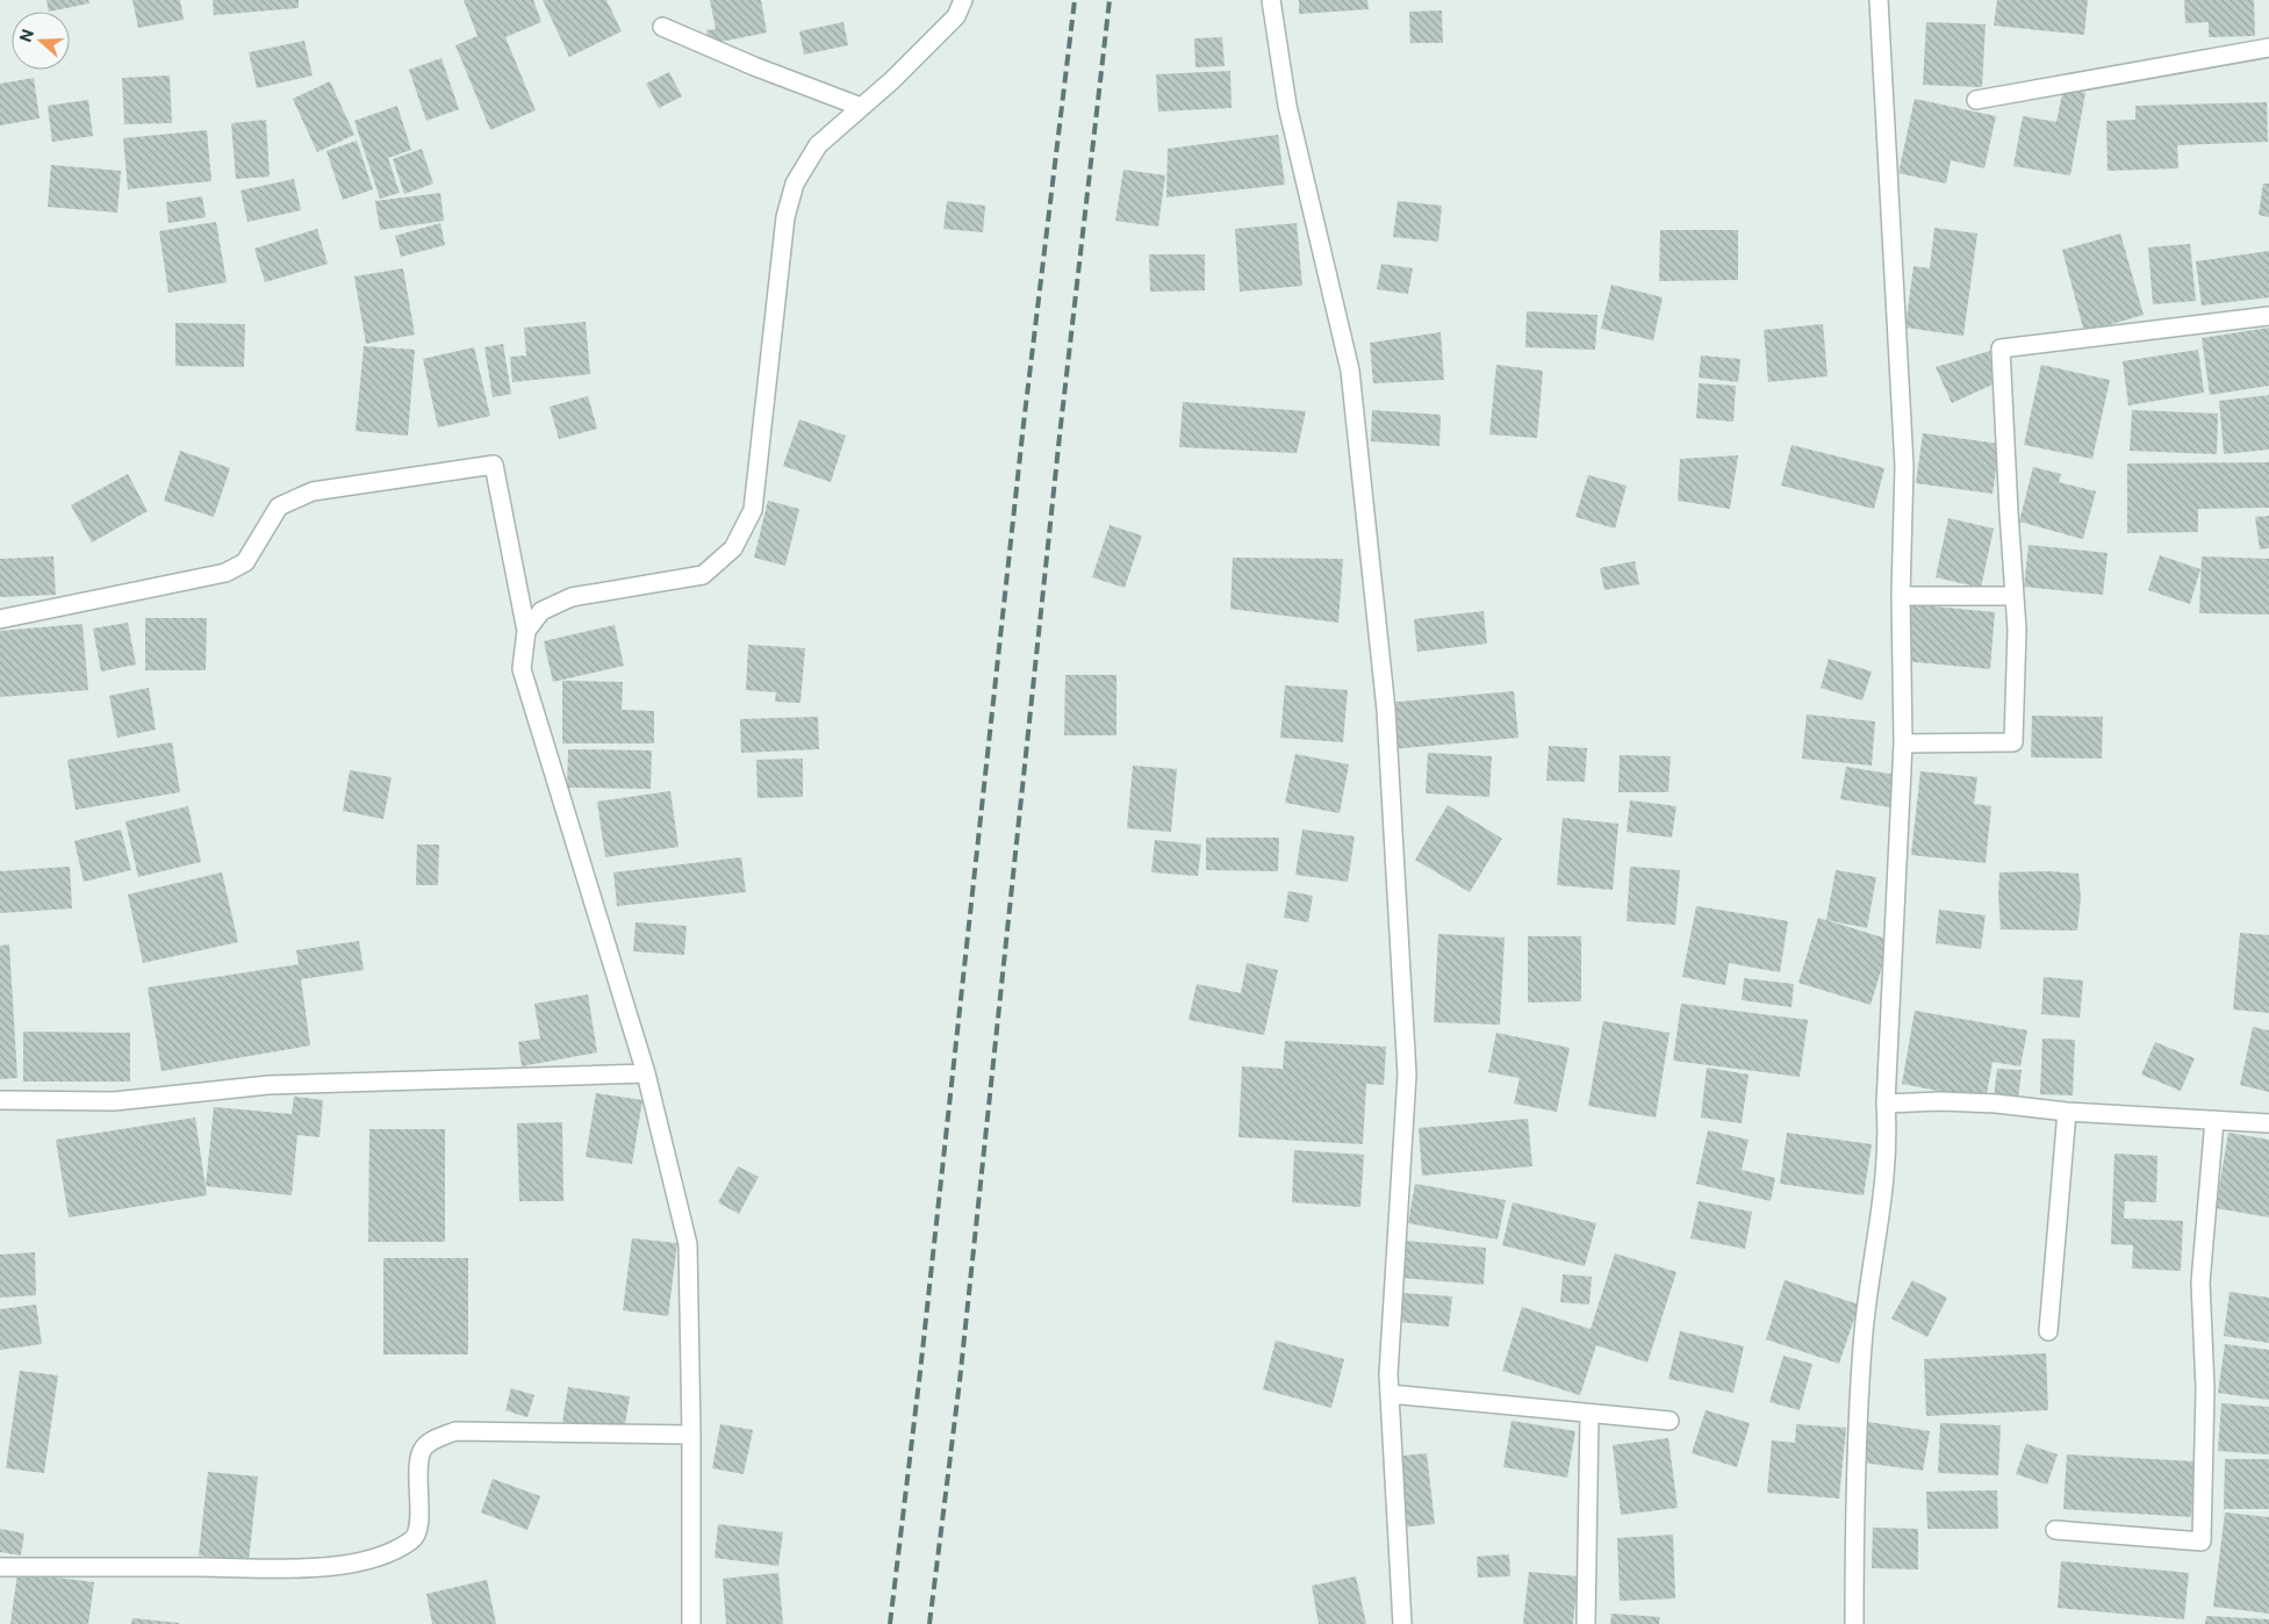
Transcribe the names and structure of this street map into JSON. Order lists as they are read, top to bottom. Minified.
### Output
{"north":"left"}
